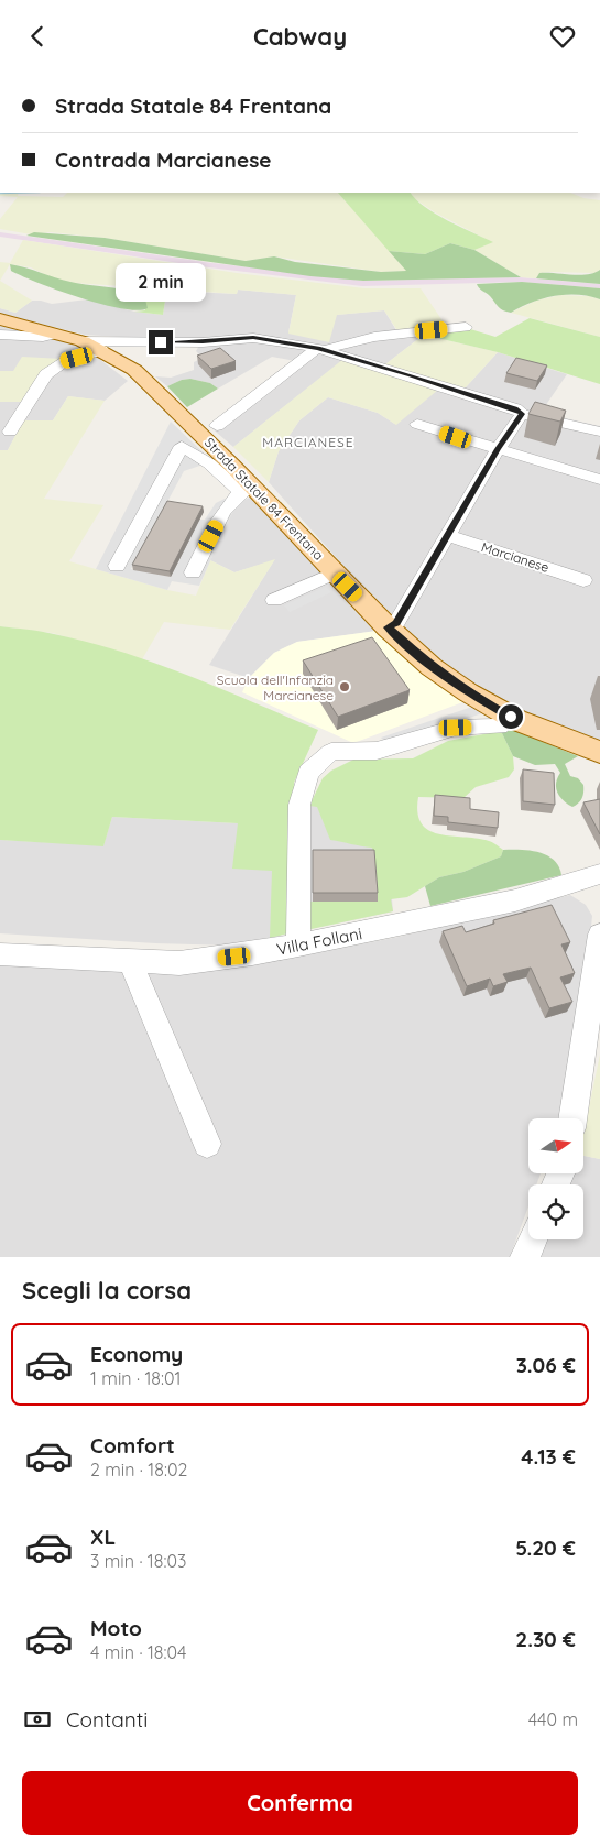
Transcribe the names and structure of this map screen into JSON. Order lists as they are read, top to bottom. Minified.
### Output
{"streets":{"main road":["Strada Statale 84 Frentana"],"street":["Marcianese","Villa Follani"]},"districts":["MARCIANESE"],"places":["Scuola dell'Infanzia Marcianese"],"north":"right","page":{"header":"Cabway","banner":["Strada Statale 84 Frentana","Contrada Marcianese"],"bubble":"2 min","heading":"Scegli la corsa","list":[{"name":"Economy","note":"1 min · 18:01","value":"3.06 €"},{"name":"Comfort","note":"2 min · 18:02","value":"4.13 €"},{"name":"XL","note":"3 min · 18:03","value":"5.20 €"},{"name":"Moto","note":"4 min · 18:04","value":"2.30 €"}],"pay":["Contanti","440 m"],"buttons":"Conferma"}}
